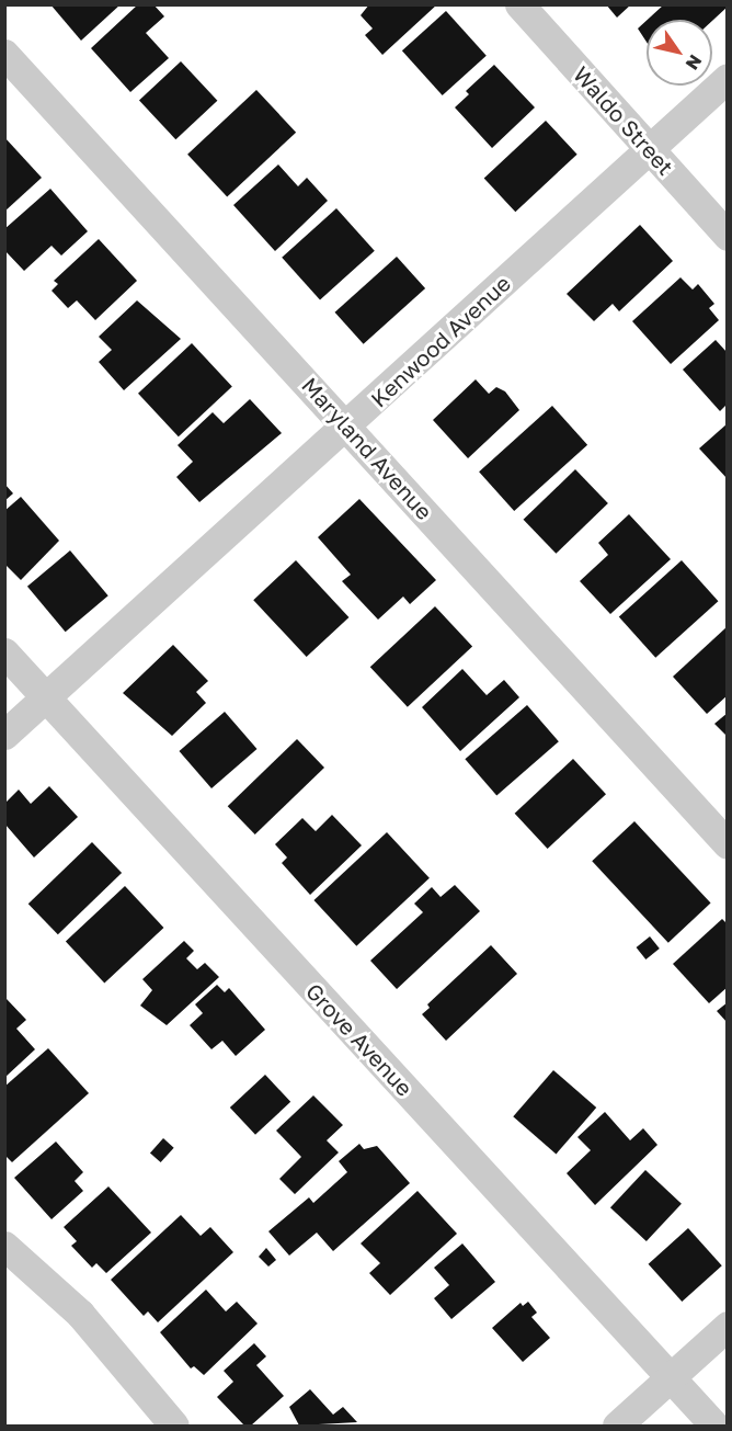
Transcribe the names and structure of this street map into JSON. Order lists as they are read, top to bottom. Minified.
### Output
{"streets":{"street":["Waldo Street","Kenwood Avenue","Maryland Avenue","Grove Avenue"]},"crossings":[["Waldo Street","Kenwood Avenue"],["Kenwood Avenue","Maryland Avenue"],["Kenwood Avenue","Grove Avenue"]],"north":"bottom right"}
